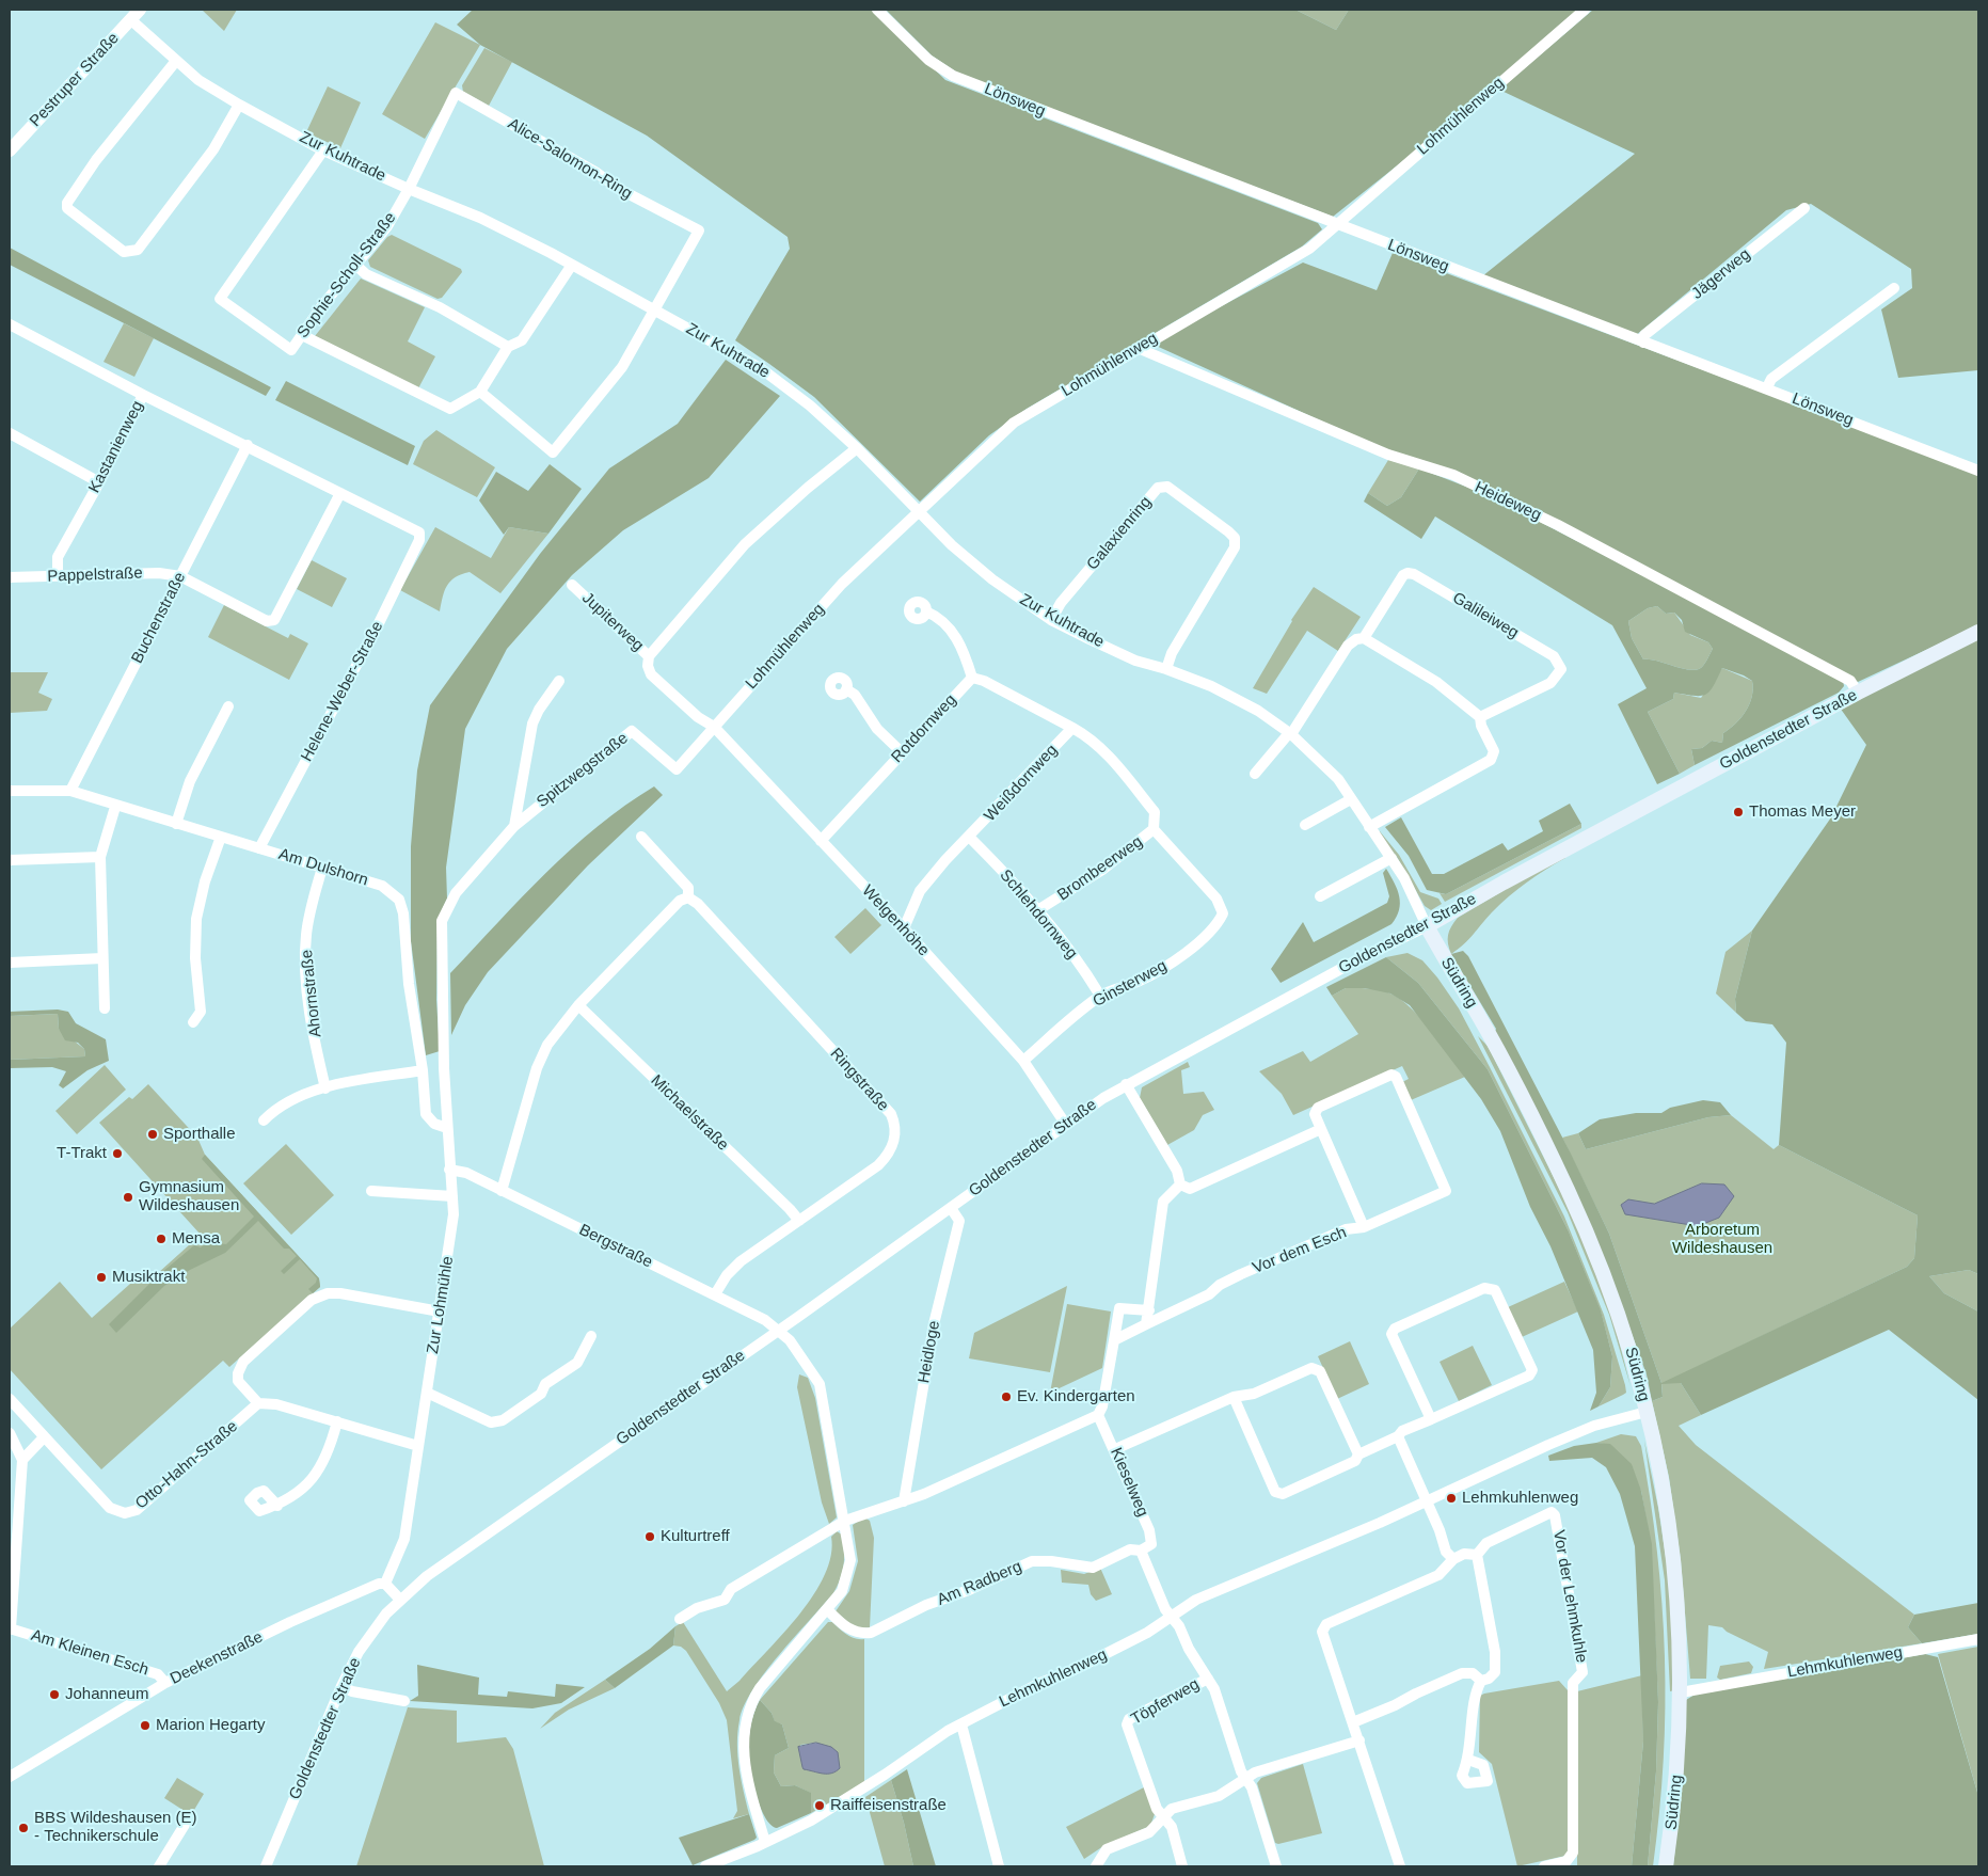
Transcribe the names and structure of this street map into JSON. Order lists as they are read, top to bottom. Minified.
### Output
{"streets":{"main road":["Goldenstedter Straße","Südring"],"street":["Pestruper Straße","Lönsweg","Lohmühlenweg","Zur Kuhtrade","Alice-Salomon-Ring","Jägerweg","Sophie-Scholl-Straße","Kastanienweg","Heideweg","Galaxienring","Pappelstraße","Galileiweg","Buchenstraße","Jupiterweg","Helene-Weber-Straße","Rotdornweg","Spitzwegstraße","Weißdornweg","Am Dulshorn","Brombeerweg","Schlehdornweg","Welgenhöhe","Ginsterweg","Ahornstraße","Ringstraße","Michaelstraße","Bergstraße","Vor dem Esch","Zur Lohmühle","Heidloge","Otto-Hahn-Straße","Kieselweg","Am Radberg","Vor der Lehmkuhle","Am Kleinen Esch","Deekenstraße","Lehmkuhlenweg","Töpferweg"]},"crossings":[["Pestruper Straße","Zur Kuhtrade"],["Lönsweg","Lohmühlenweg"],["Lönsweg","Jägerweg"],["Lohmühlenweg","Zur Kuhtrade"],["Lohmühlenweg","Heideweg"],["Lohmühlenweg","Jupiterweg"],["Lohmühlenweg","Spitzwegstraße"],["Lohmühlenweg","Welgenhöhe"],["Zur Kuhtrade","Alice-Salomon-Ring"],["Zur Kuhtrade","Sophie-Scholl-Straße"],["Zur Kuhtrade","Galaxienring"],["Zur Kuhtrade","Goldenstedter Straße"],["Zur Kuhtrade","Südring"],["Alice-Salomon-Ring","Sophie-Scholl-Straße"],["Kastanienweg","Pappelstraße"],["Kastanienweg","Buchenstraße"],["Kastanienweg","Helene-Weber-Straße"],["Heideweg","Goldenstedter Straße"],["Pappelstraße","Buchenstraße"],["Buchenstraße","Am Dulshorn"],["Jupiterweg","Welgenhöhe"],["Helene-Weber-Straße","Am Dulshorn"],["Rotdornweg","Weißdornweg"],["Rotdornweg","Welgenhöhe"],["Goldenstedter Straße","Welgenhöhe"],["Goldenstedter Straße","Südring"],["Goldenstedter Straße","Bergstraße"],["Goldenstedter Straße","Heidloge"],["Spitzwegstraße","Zur Lohmühle"],["Weißdornweg","Brombeerweg"],["Weißdornweg","Schlehdornweg"],["Weißdornweg","Welgenhöhe"],["Am Dulshorn","Ahornstraße"],["Am Dulshorn","Zur Lohmühle"],["Brombeerweg","Schlehdornweg"],["Brombeerweg","Ginsterweg"],["Schlehdornweg","Ginsterweg"],["Welgenhöhe","Ginsterweg"],["Südring","Lehmkuhlenweg"],["Ringstraße","Michaelstraße"],["Ringstraße","Bergstraße"],["Bergstraße","Zur Lohmühle"],["Zur Lohmühle","Deekenstraße"],["Kieselweg","Am Radberg"],["Am Kleinen Esch","Deekenstraße"],["Lehmkuhlenweg","Töpferweg"]],"parks":["Arboretum Wildeshausen"],"places":["Thomas Meyer","Sporthalle","T-Trakt","Gymnasium Wildeshausen","Mensa","Musiktrakt","Ev. Kindergarten","Lehmkuhlenweg","Kulturtreff","Johanneum","Marion Hegarty","Raiffeisenstraße","BBS Wildeshausen (E) - Technikerschule"]}
